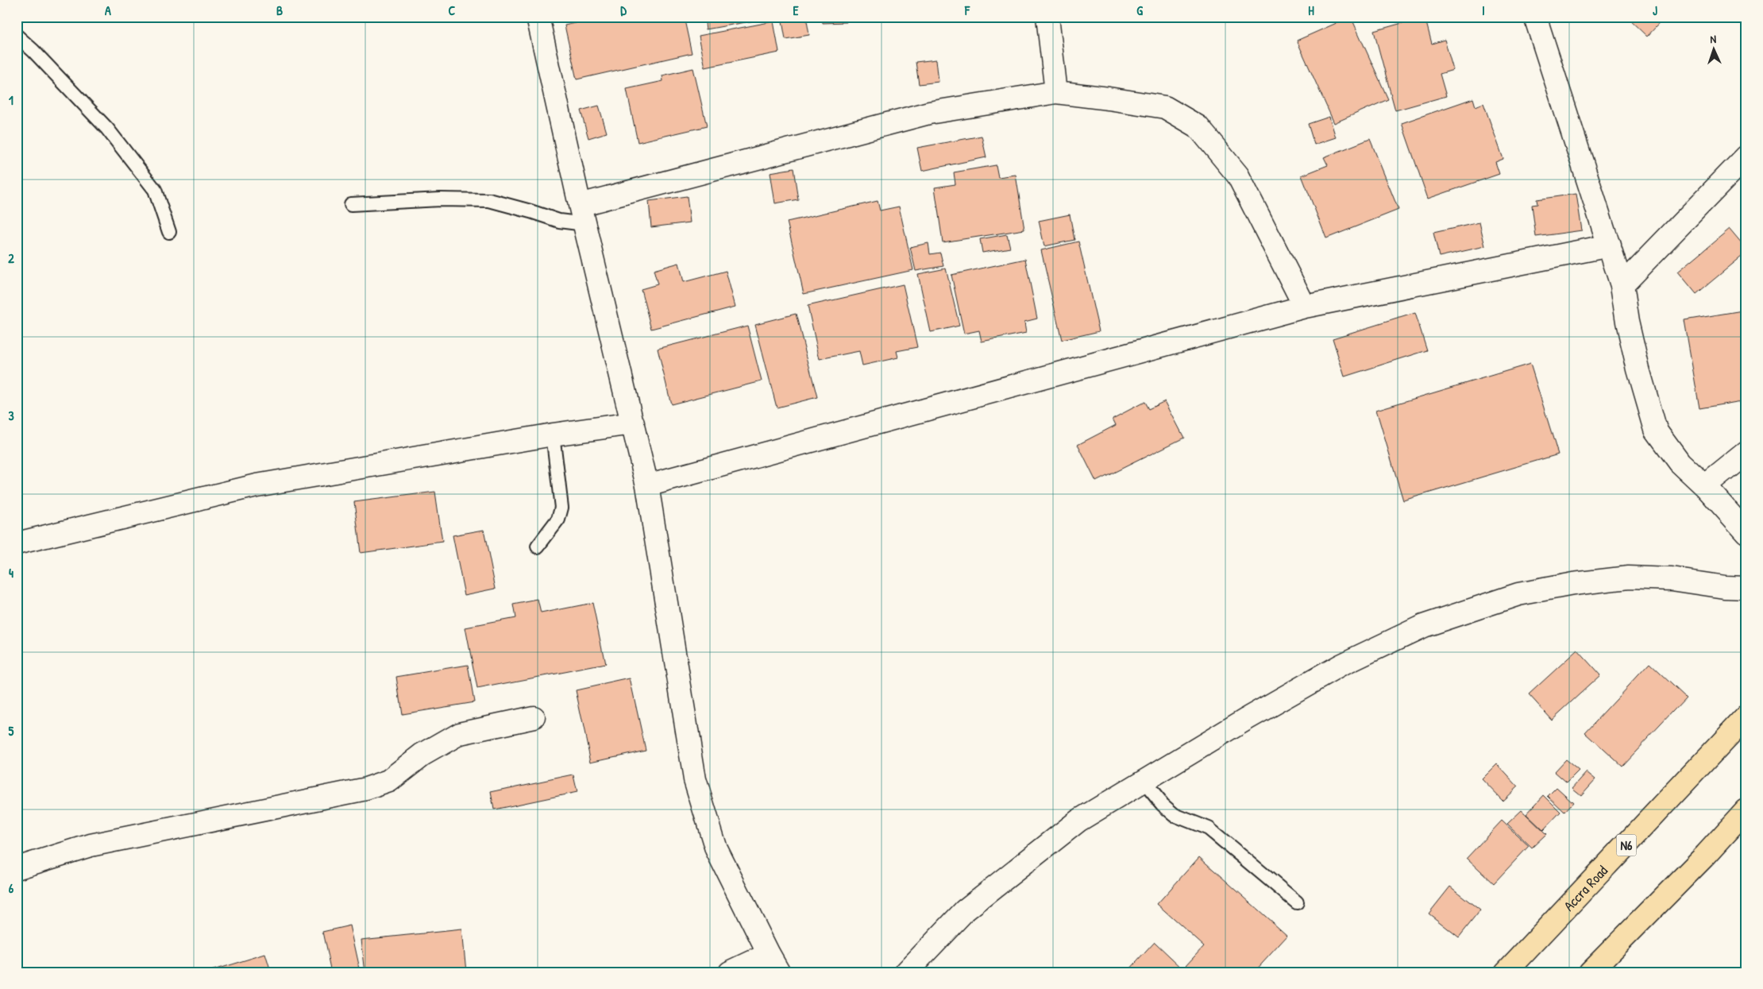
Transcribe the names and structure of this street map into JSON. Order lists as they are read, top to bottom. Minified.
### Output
{"streets":{"highway":["N6","Accra Road"]},"north":"top","grid":{"columns":["A","B","C","D","E","F","G","H","I","J"],"rows":["1","2","3","4","5","6"]}}
